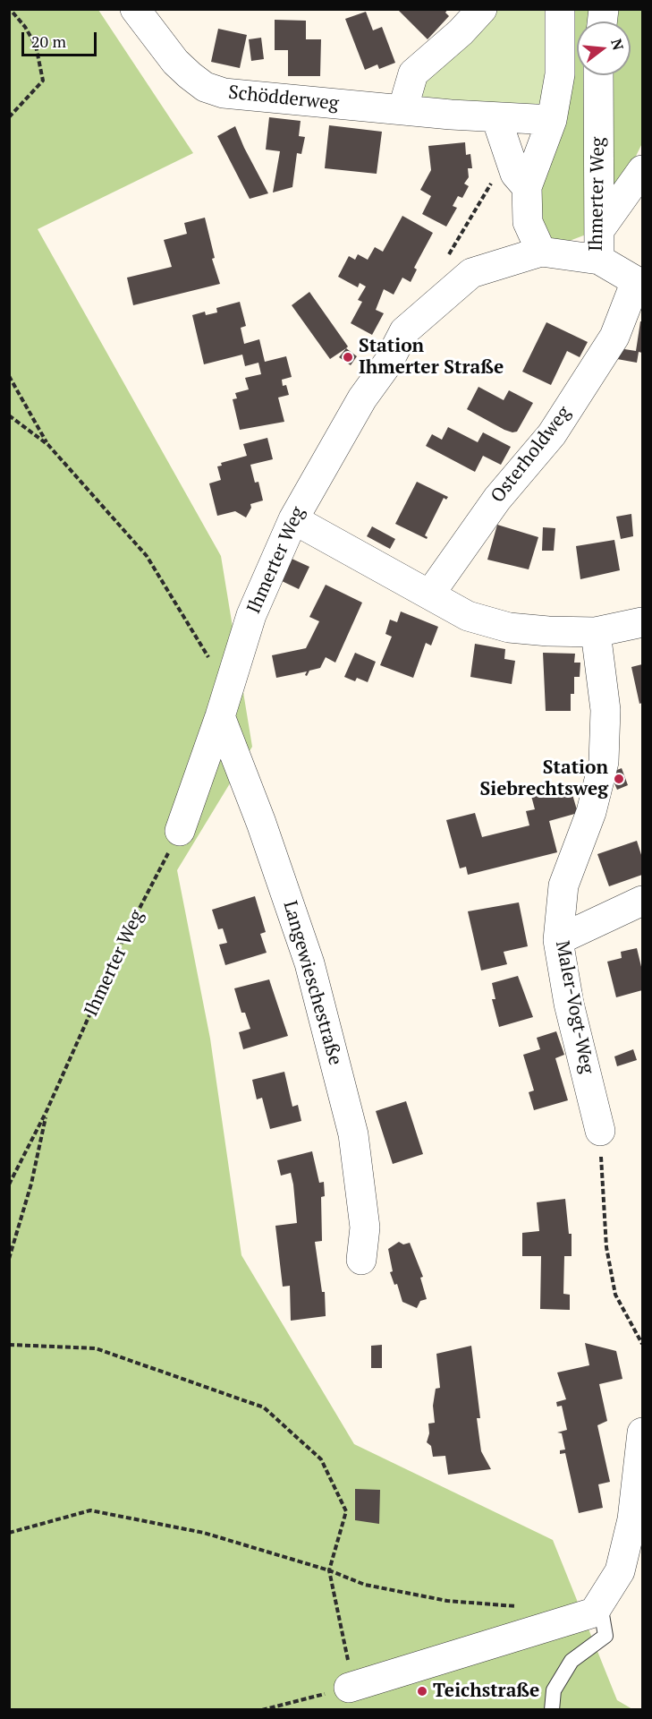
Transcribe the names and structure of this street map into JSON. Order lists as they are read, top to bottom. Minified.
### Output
{"streets":{"street":["Schödderweg","Ihmerter Weg","Osterholdweg","Langewieschestraße","Maler-Vogt-Weg"]},"crossings":[["Ihmerter Weg","Langewieschestraße"]],"places":["Station Ihmerter Straße","Station Siebrechtsweg","Teichstraße"],"scale_bar":"20 m","north":"right"}
